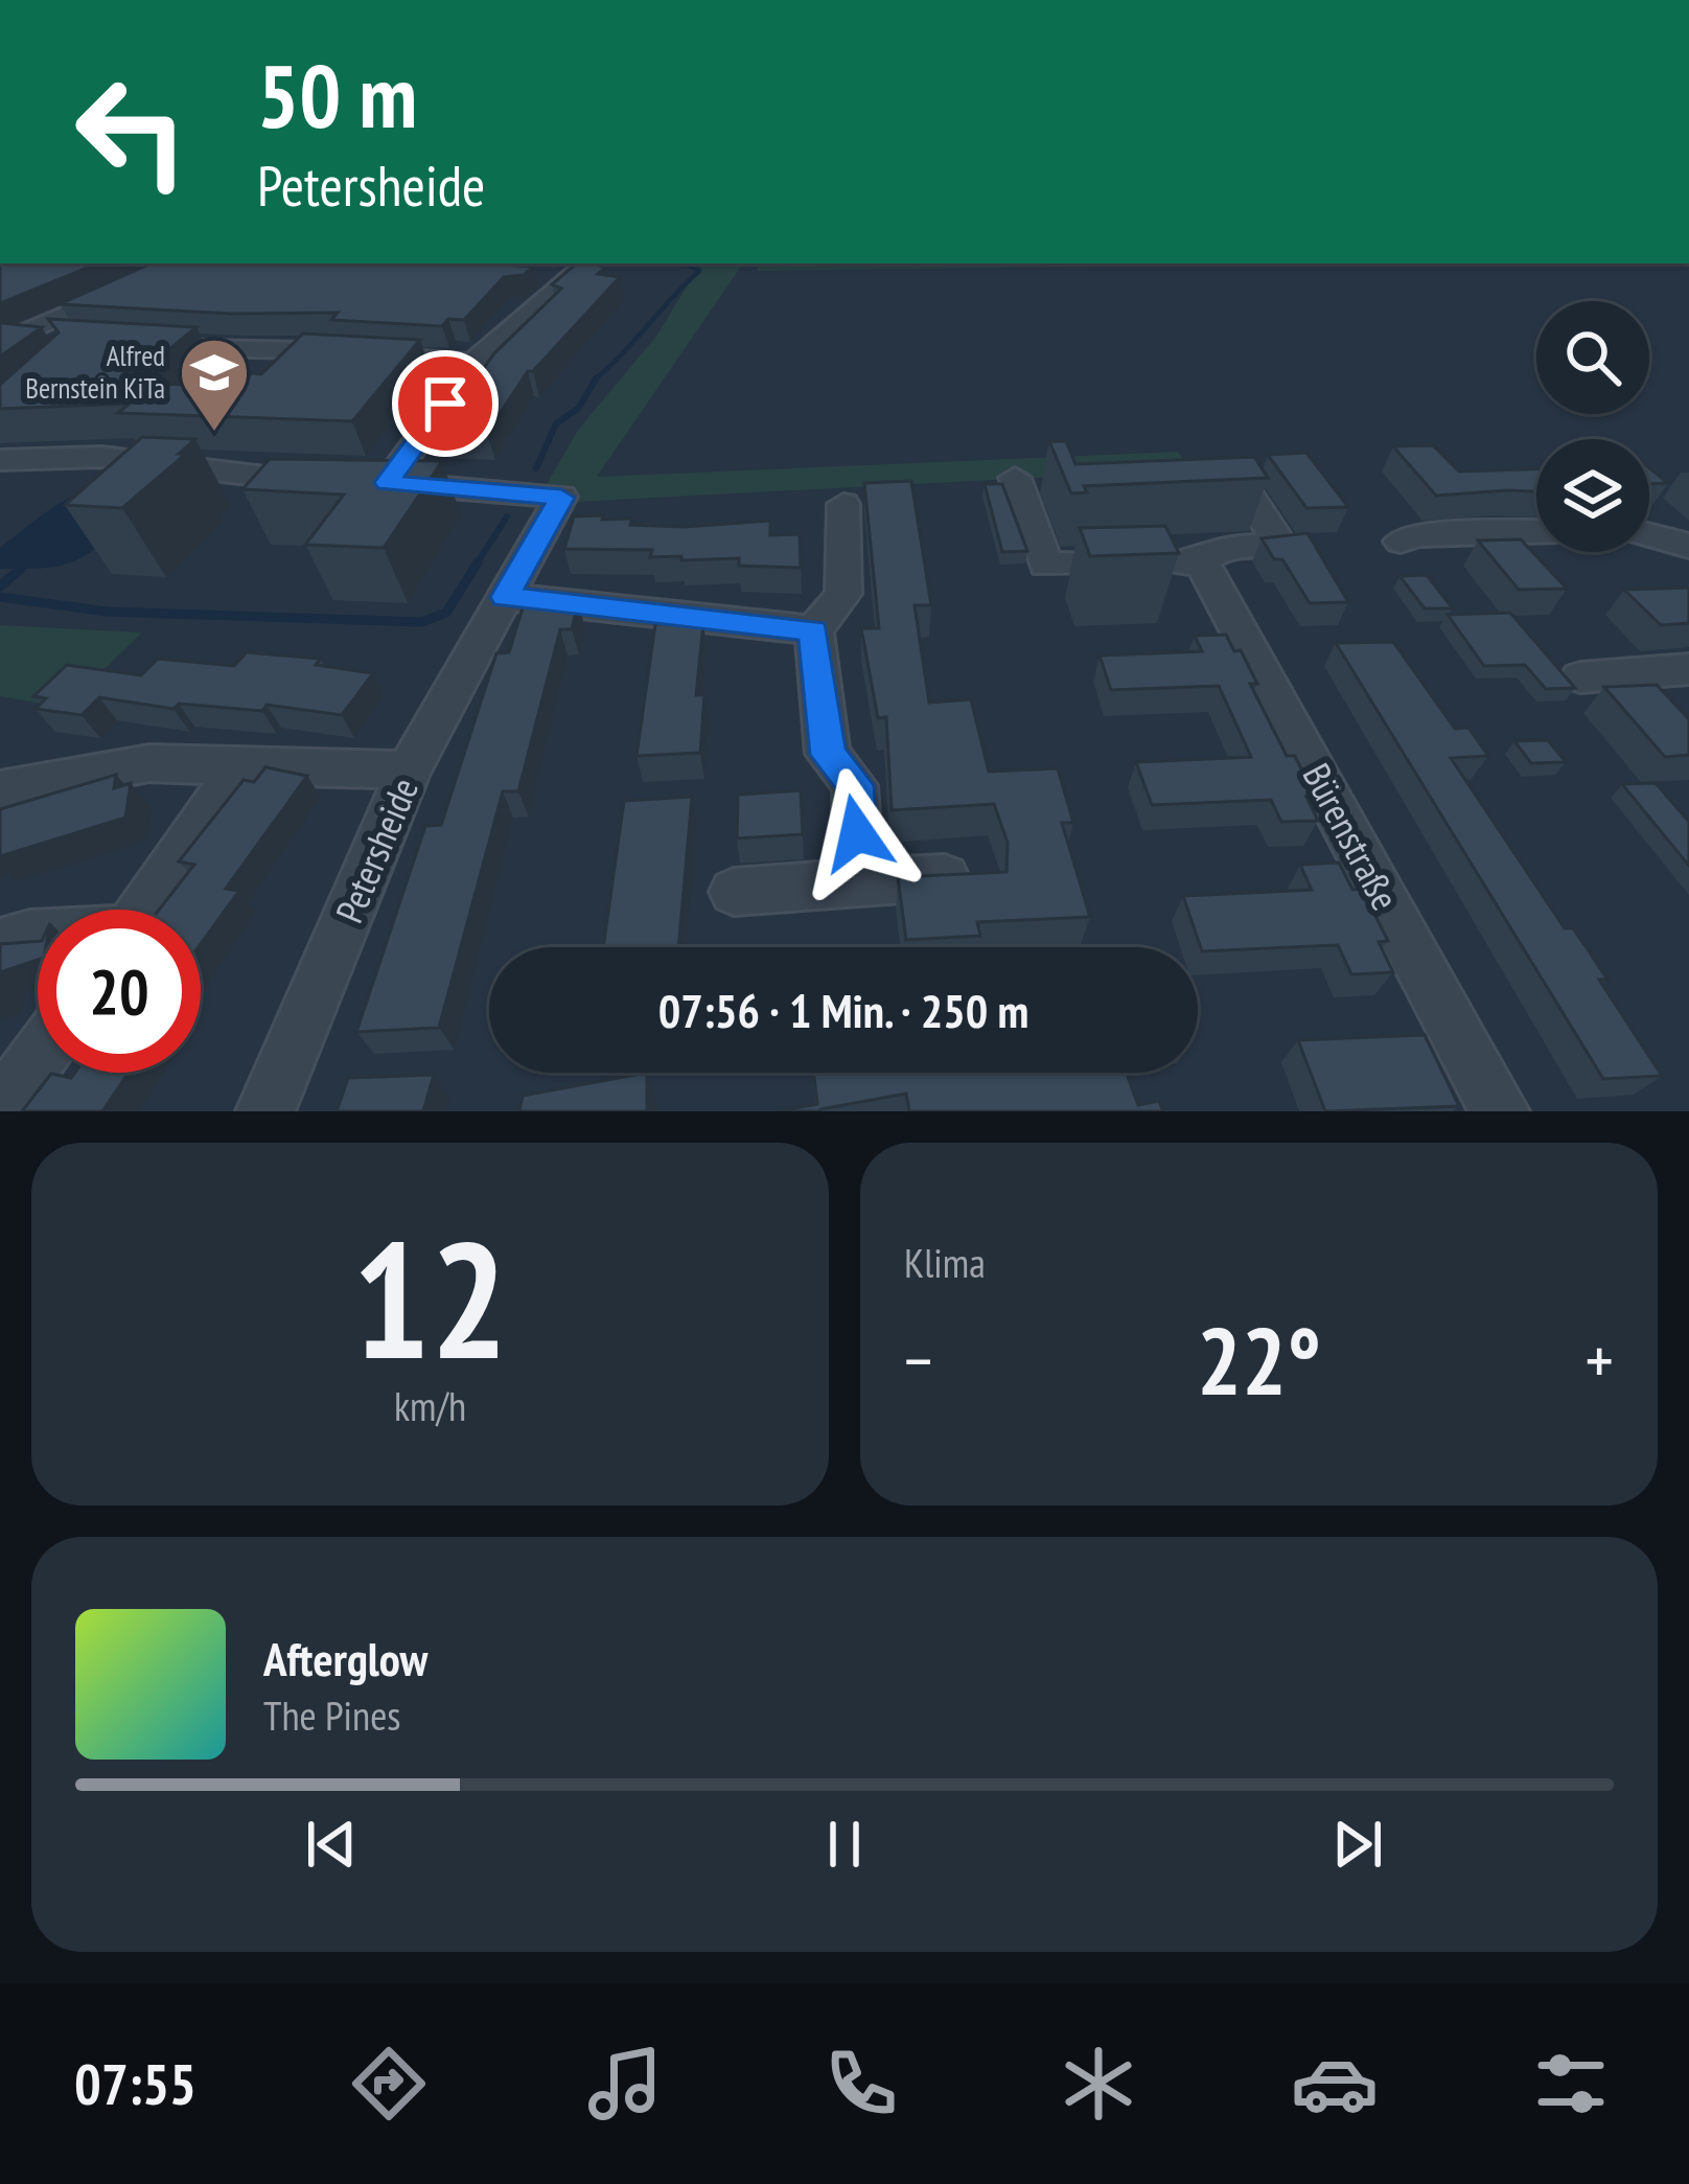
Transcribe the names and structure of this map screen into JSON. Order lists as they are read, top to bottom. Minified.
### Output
{"streets":{"street":["Bürenstraße","Petersheide"]},"places":{"school or university":["Alfred Bernstein KiTa"]},"page":{"turn":["50 m","Petersheide"],"limit":"20","trip":"07:56 · 1 Min. · 250 m","tile":[["12","km/h"],"Klima"],"heat":["−","22°","+"],"song":["Afterglow","The Pines"],"tabs":"07:55"}}
